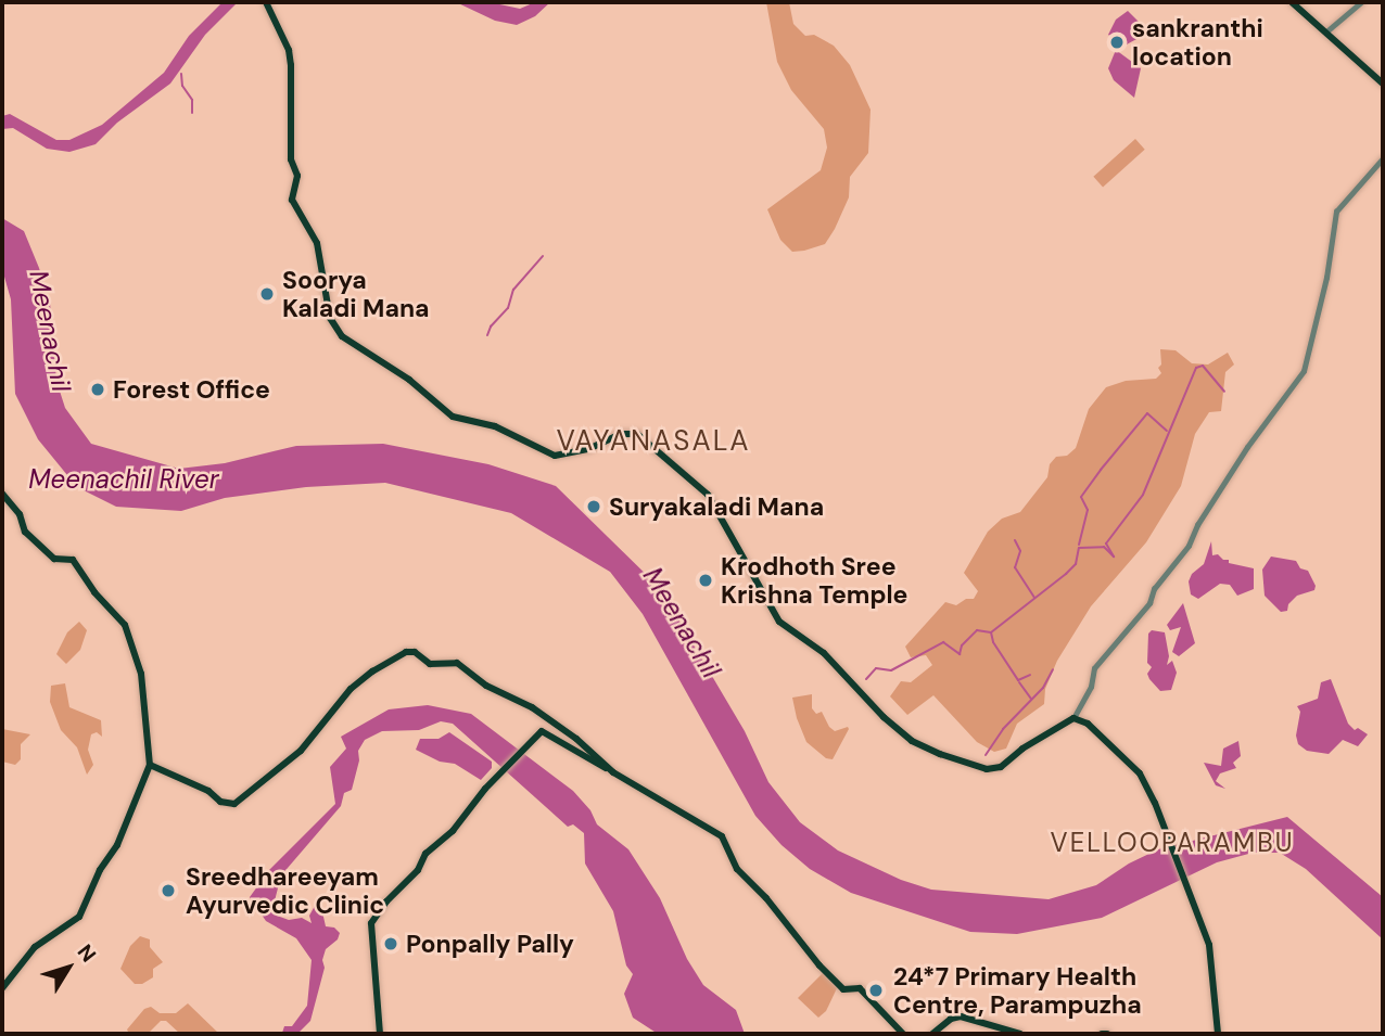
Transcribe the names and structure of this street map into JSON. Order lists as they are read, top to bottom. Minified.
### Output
{"districts":["VAYANASALA","VELLOOPARAMBU"],"water":["Meenachil","Meenachil River"],"places":["sankranthi location","Soorya Kaladi Mana","Forest Office","Suryakaladi Mana","Krodhoth Sree Krishna Temple","Sreedhareeyam Ayurvedic Clinic","Ponpally Pally","24*7 Primary Health Centre, Parampuzha"],"north":"top right"}
